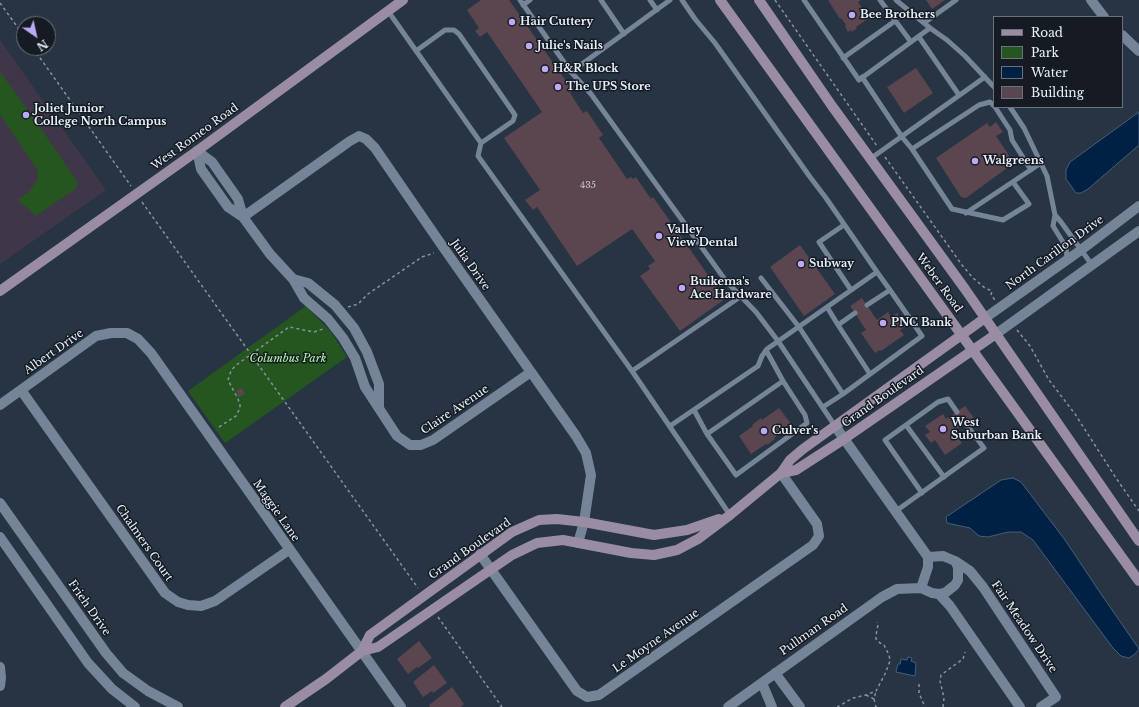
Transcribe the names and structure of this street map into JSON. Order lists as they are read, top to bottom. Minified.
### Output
{"streets":{"main road":["West Romeo Road","Weber Road","Grand Boulevard"],"street":["North Carillon Drive","Julia Drive","Albert Drive","Claire Avenue","Maggie Lane","Chalmers Court","Frieh Drive","Fair Meadow Drive","Pullman Road","Le Moyne Avenue"]},"crossings":[["West Romeo Road","Claire Avenue"],["North Carillon Drive","Weber Road"],["North Carillon Drive","Grand Boulevard"],["Julia Drive","Grand Boulevard"],["Julia Drive","Claire Avenue"],["Weber Road","Grand Boulevard"],["Albert Drive","Maggie Lane"],["Albert Drive","Chalmers Court"],["Grand Boulevard","Maggie Lane"],["Grand Boulevard","Le Moyne Avenue"],["Maggie Lane","Chalmers Court"],["Fair Meadow Drive","Pullman Road"]],"parks":["Columbus Park"],"places":["Bee Brothers","Hair Cuttery","Julie's Nails","H&R Block","The UPS Store","Joliet Junior College North Campus","Walgreens","Valley View Dental","Subway","Buikema's Ace Hardware","PNC Bank","West Suburban Bank","Culver's"],"house_numbers":["435"],"legend":["Road","Park","Water","Building"],"north":"bottom right"}
